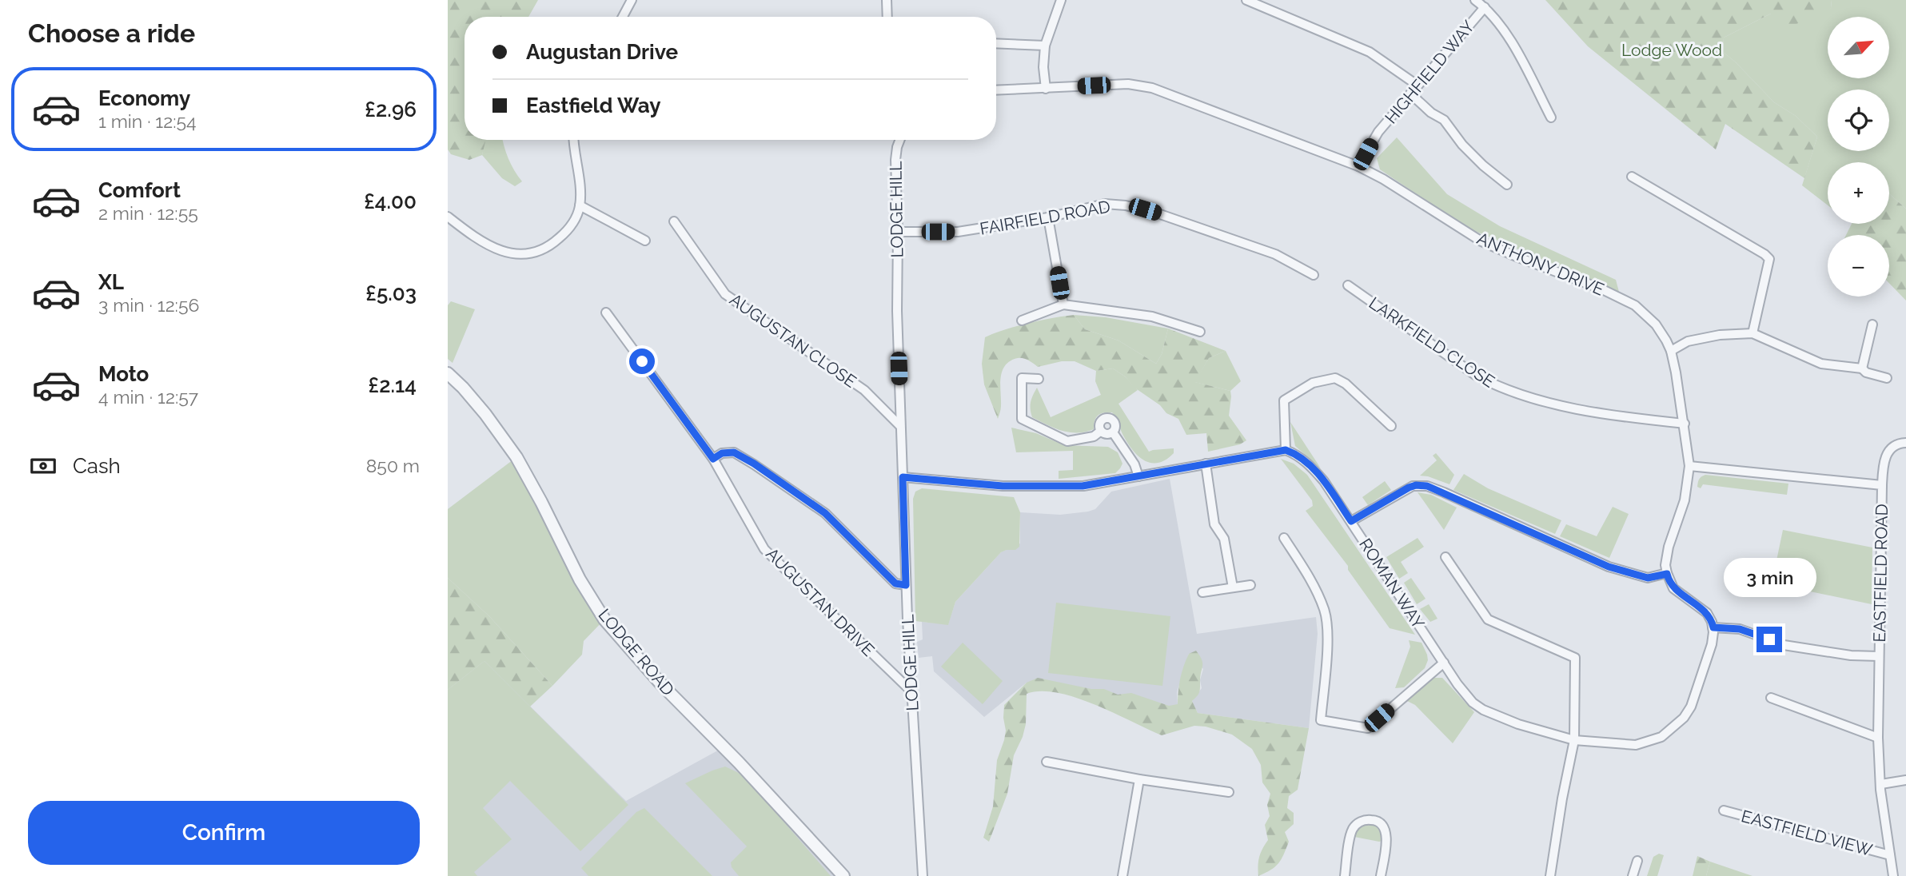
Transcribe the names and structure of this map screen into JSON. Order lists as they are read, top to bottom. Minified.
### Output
{"streets":{"street":["HIGHFIELD WAY","LODGE HILL","FAIRFIELD ROAD","ANTHONY DRIVE","AUGUSTAN CLOSE","LARKFIELD CLOSE","EASTFIELD ROAD","ROMAN WAY","AUGUSTAN DRIVE","LODGE ROAD","EASTFIELD VIEW"]},"crossings":[["HIGHFIELD WAY","ANTHONY DRIVE"],["LODGE HILL","FAIRFIELD ROAD"],["LODGE HILL","AUGUSTAN CLOSE"],["LODGE HILL","AUGUSTAN DRIVE"],["ANTHONY DRIVE","LARKFIELD CLOSE"],["ANTHONY DRIVE","EASTFIELD ROAD"],["EASTFIELD ROAD","EASTFIELD VIEW"]],"parks":["Lodge Wood"],"north":"top right","page":{"heading":"Choose a ride","map_buttons":["+","−"],"banner":["Augustan Drive","Eastfield Way"],"list":[{"name":"Economy","note":"1 min · 12:54","value":"£2.96"},{"name":"Comfort","note":"2 min · 12:55","value":"£4.00"},{"name":"XL","note":"3 min · 12:56","value":"£5.03"},{"name":"Moto","note":"4 min · 12:57","value":"£2.14"}],"pay":["Cash","850 m"],"bubble":"3 min","buttons":"Confirm"}}
